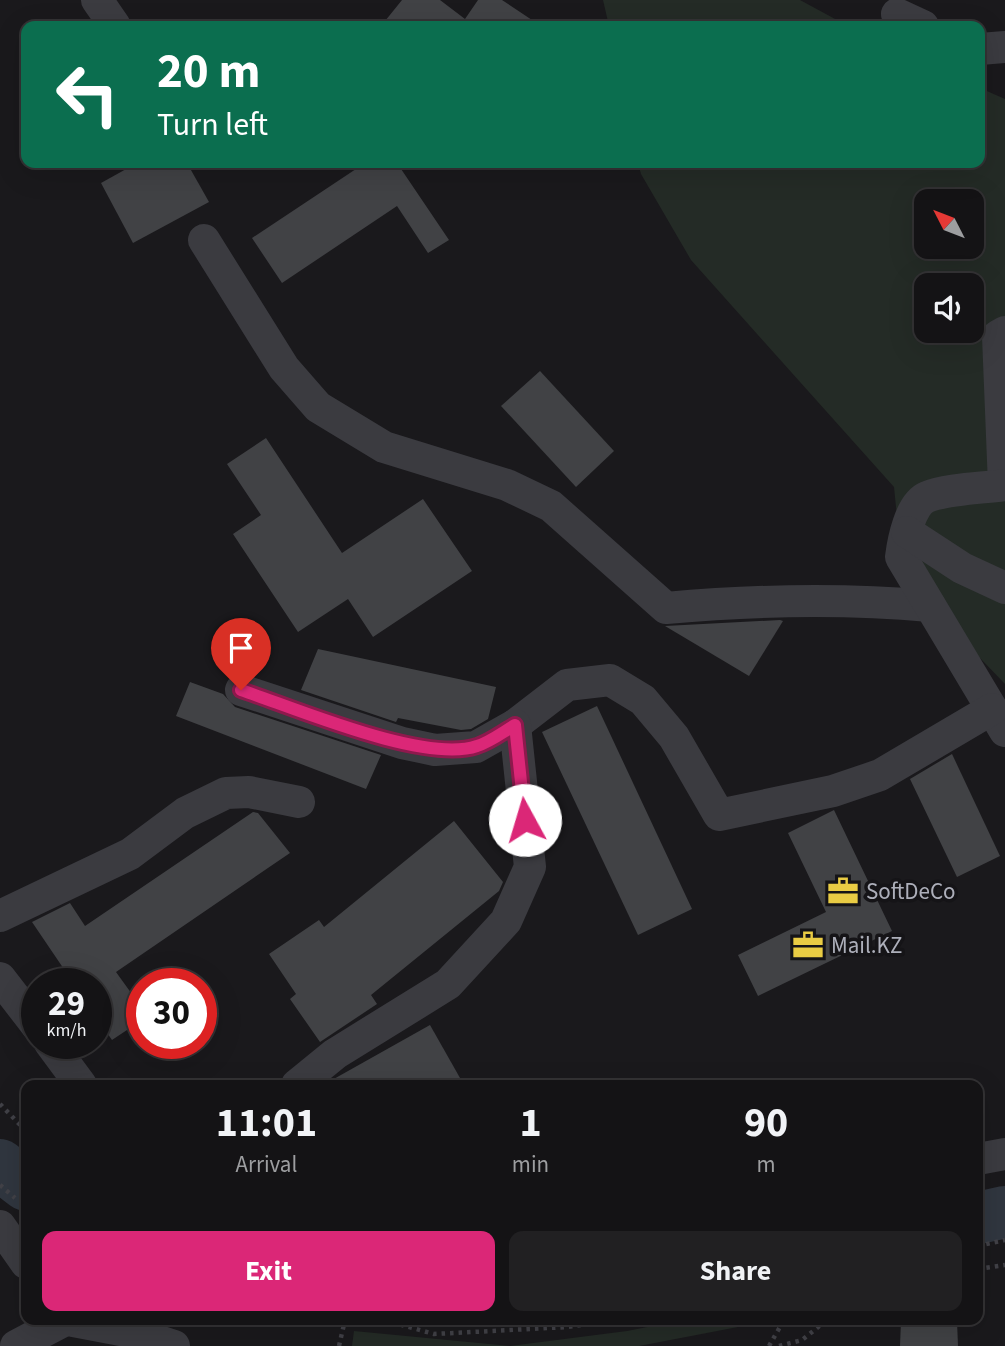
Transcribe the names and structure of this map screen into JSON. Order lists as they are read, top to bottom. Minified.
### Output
{"places":{"office":["SoftDeCo","Mail.KZ"]},"north":"top left","page":{"turn":["20 m","Turn left"],"speed":"29 km/h","limit":"30","eta":["11:01","Arrival","1","min","90","m"],"buttons":["Exit","Share"]}}
